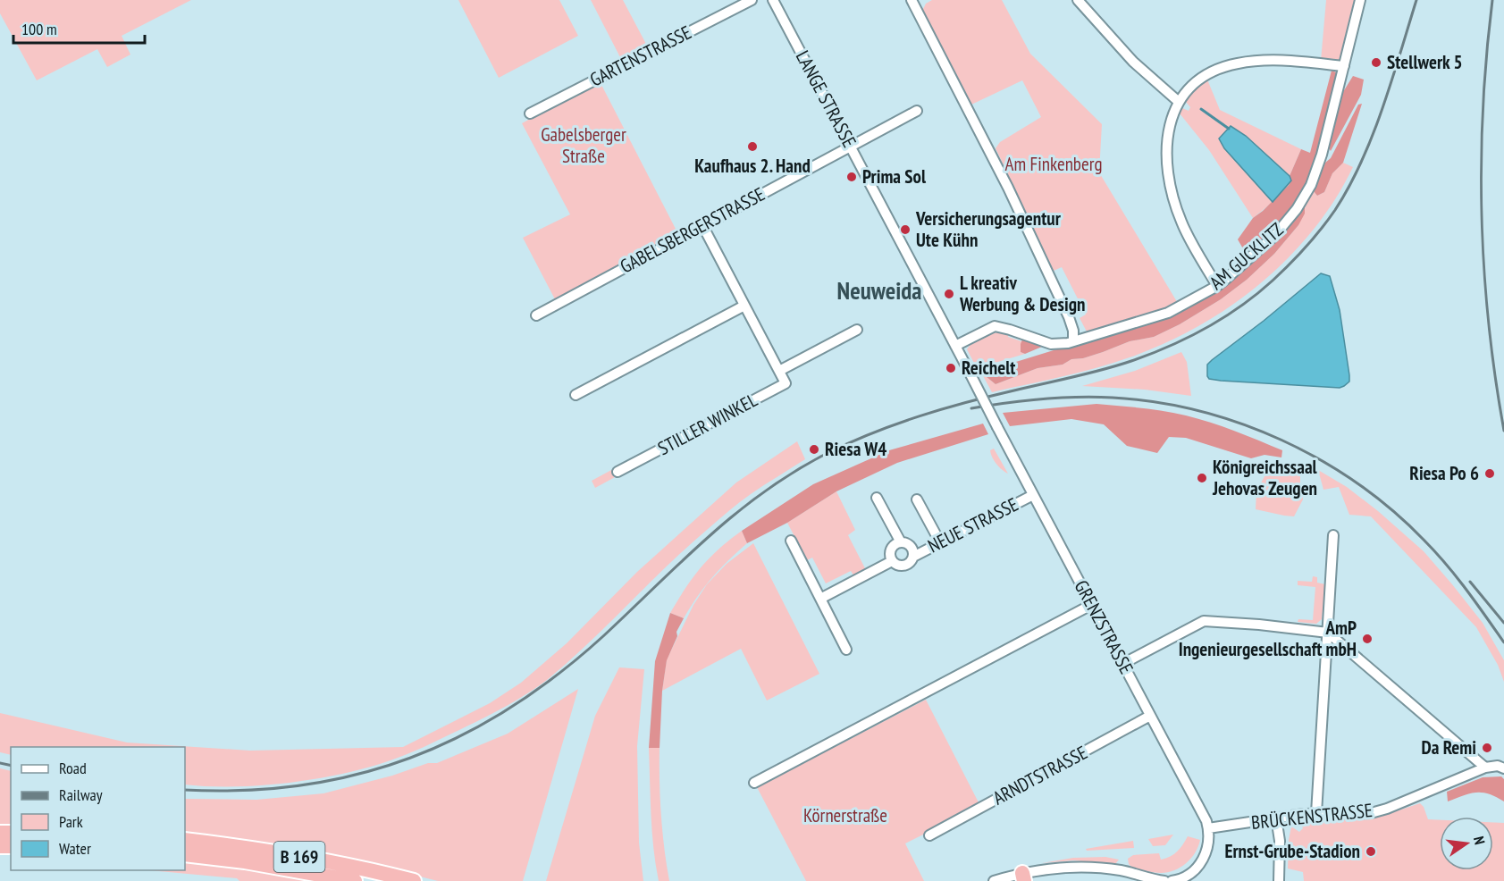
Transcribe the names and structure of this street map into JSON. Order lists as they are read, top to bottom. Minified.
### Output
{"streets":{"highway":["B 169"],"street":["GARTENSTRASSE","LANGE STRASSE","GABELSBERGERSTRASSE","AM GUCKLITZ","STILLER WINKEL","NEUE STRASSE","GRENZSTRASSE","ARNDTSTRASSE","BRÜCKENSTRASSE"]},"crossings":[["LANGE STRASSE","GABELSBERGERSTRASSE"],["LANGE STRASSE","AM GUCKLITZ"],["LANGE STRASSE","GRENZSTRASSE"],["NEUE STRASSE","GRENZSTRASSE"],["GRENZSTRASSE","ARNDTSTRASSE"],["GRENZSTRASSE","BRÜCKENSTRASSE"]],"districts":["Neuweida"],"parks":["Gabelsberger Straße","Am Finkenberg","Körnerstraße"],"places":["Stellwerk 5","Kaufhaus 2. Hand","Prima Sol","Versicherungsagentur Ute Kühn","L kreativ Werbung & Design","Reichelt","Riesa W4","Riesa Po 6","Königreichssaal Jehovas Zeugen","AmP Ingenieurgesellschaft mbH","Da Remi","Ernst-Grube-Stadion"],"legend":["Road","Railway","Park","Water"],"scale_bar":"100 m","north":"right"}
